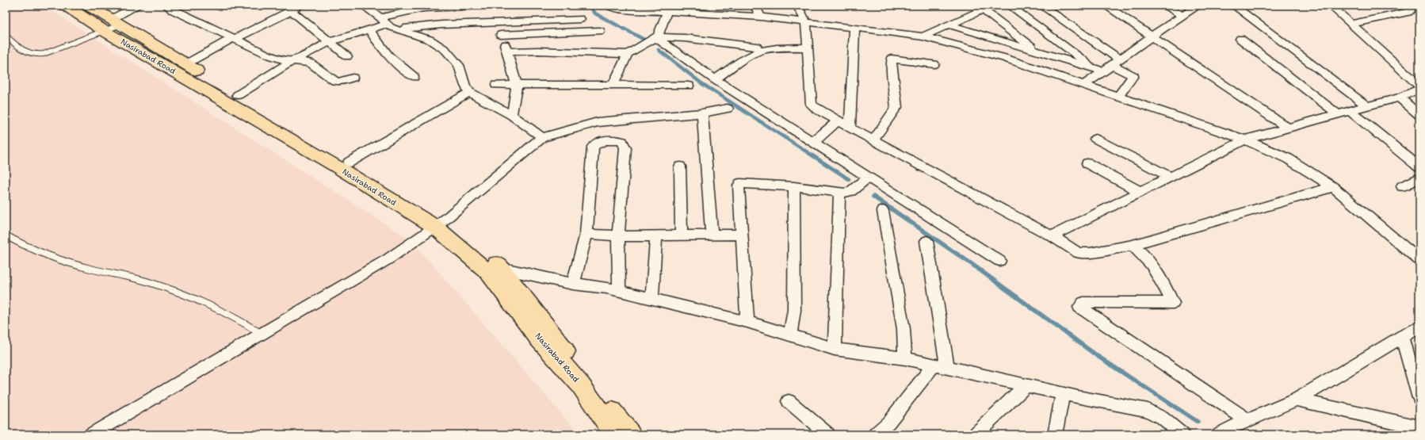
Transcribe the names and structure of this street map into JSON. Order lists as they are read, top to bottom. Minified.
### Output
{"streets":{"highway":["Nasirabad Road"]}}
